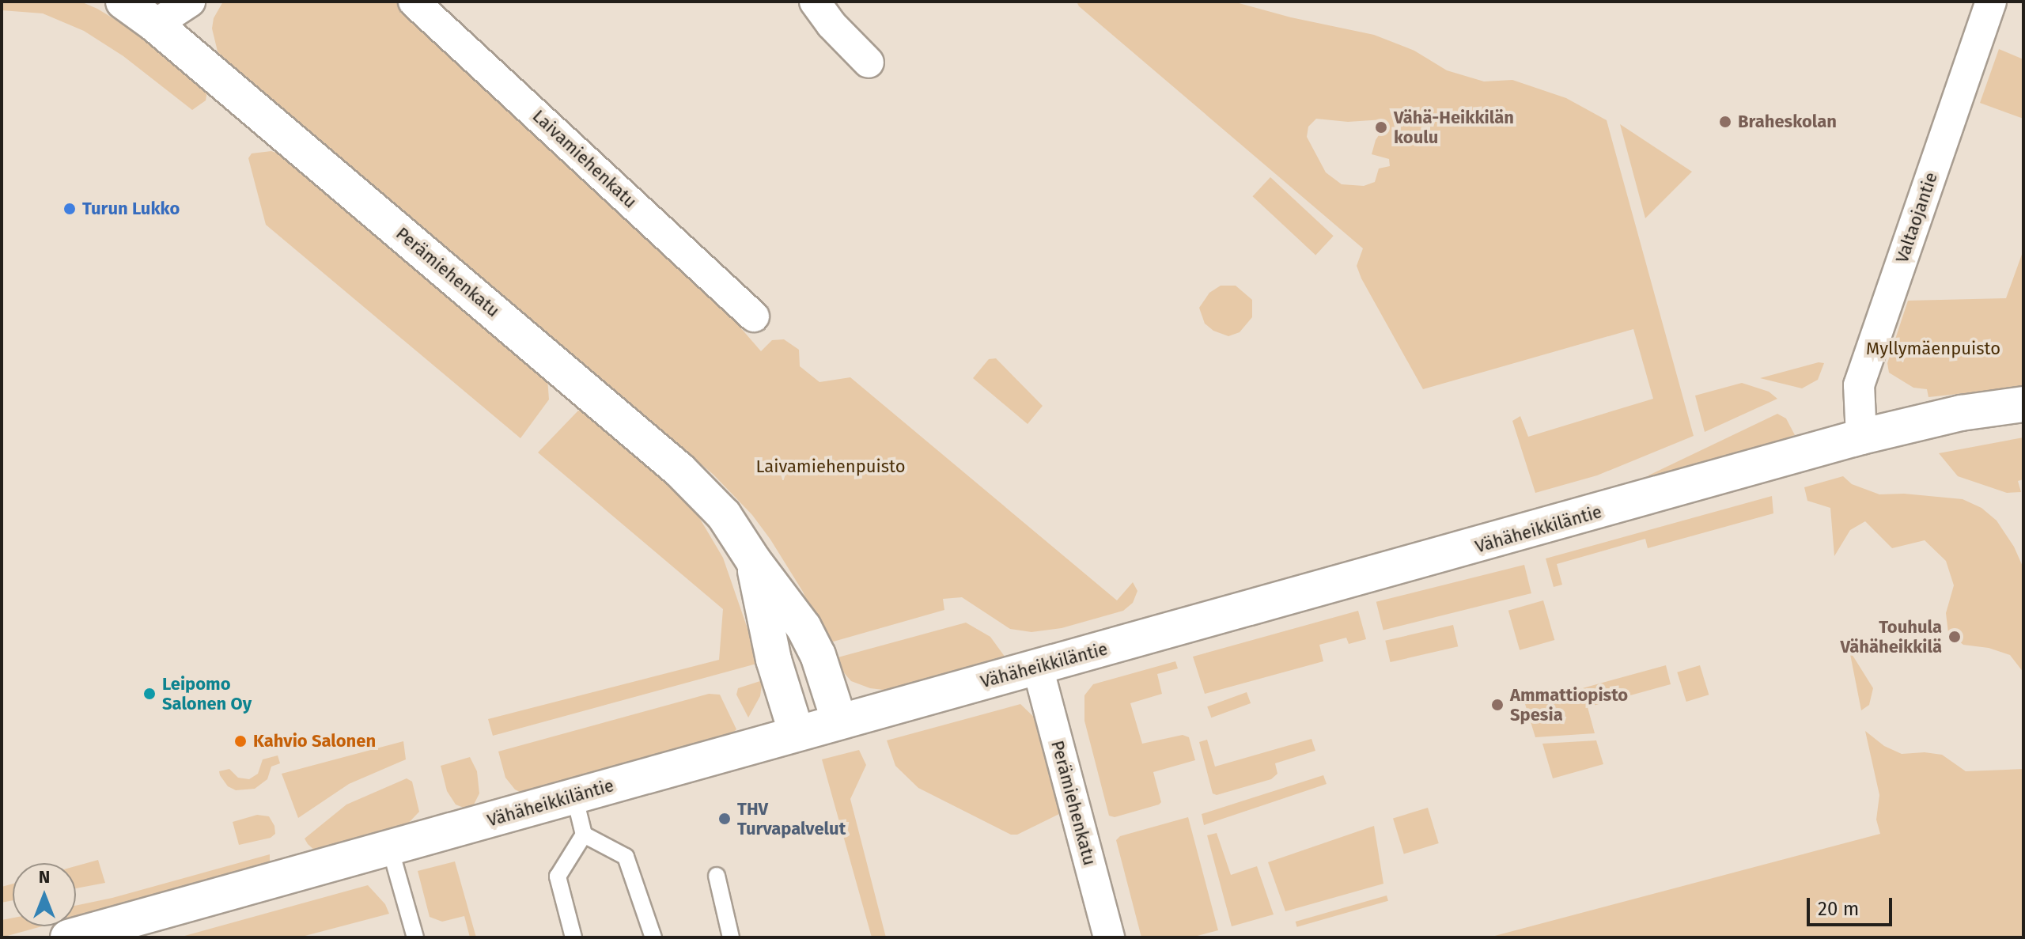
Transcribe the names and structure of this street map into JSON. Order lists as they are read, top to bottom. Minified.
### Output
{"streets":{"street":["Laivamiehenkatu","Valtaojantie","Perämiehenkatu","Vähäheikkiläntie"]},"crossings":[["Valtaojantie","Vähäheikkiläntie"],["Perämiehenkatu","Vähäheikkiläntie"]],"parks":["Myllymäenpuisto","Laivamiehenpuisto"],"places":["Braheskolan","Vähä-Heikkilän koulu","Turun Lukko","Touhula Vähäheikkilä","Leipomo Salonen Oy","Ammattiopisto Spesia","Kahvio Salonen","THV Turvapalvelut"],"scale_bar":"20 m","north":"top"}
